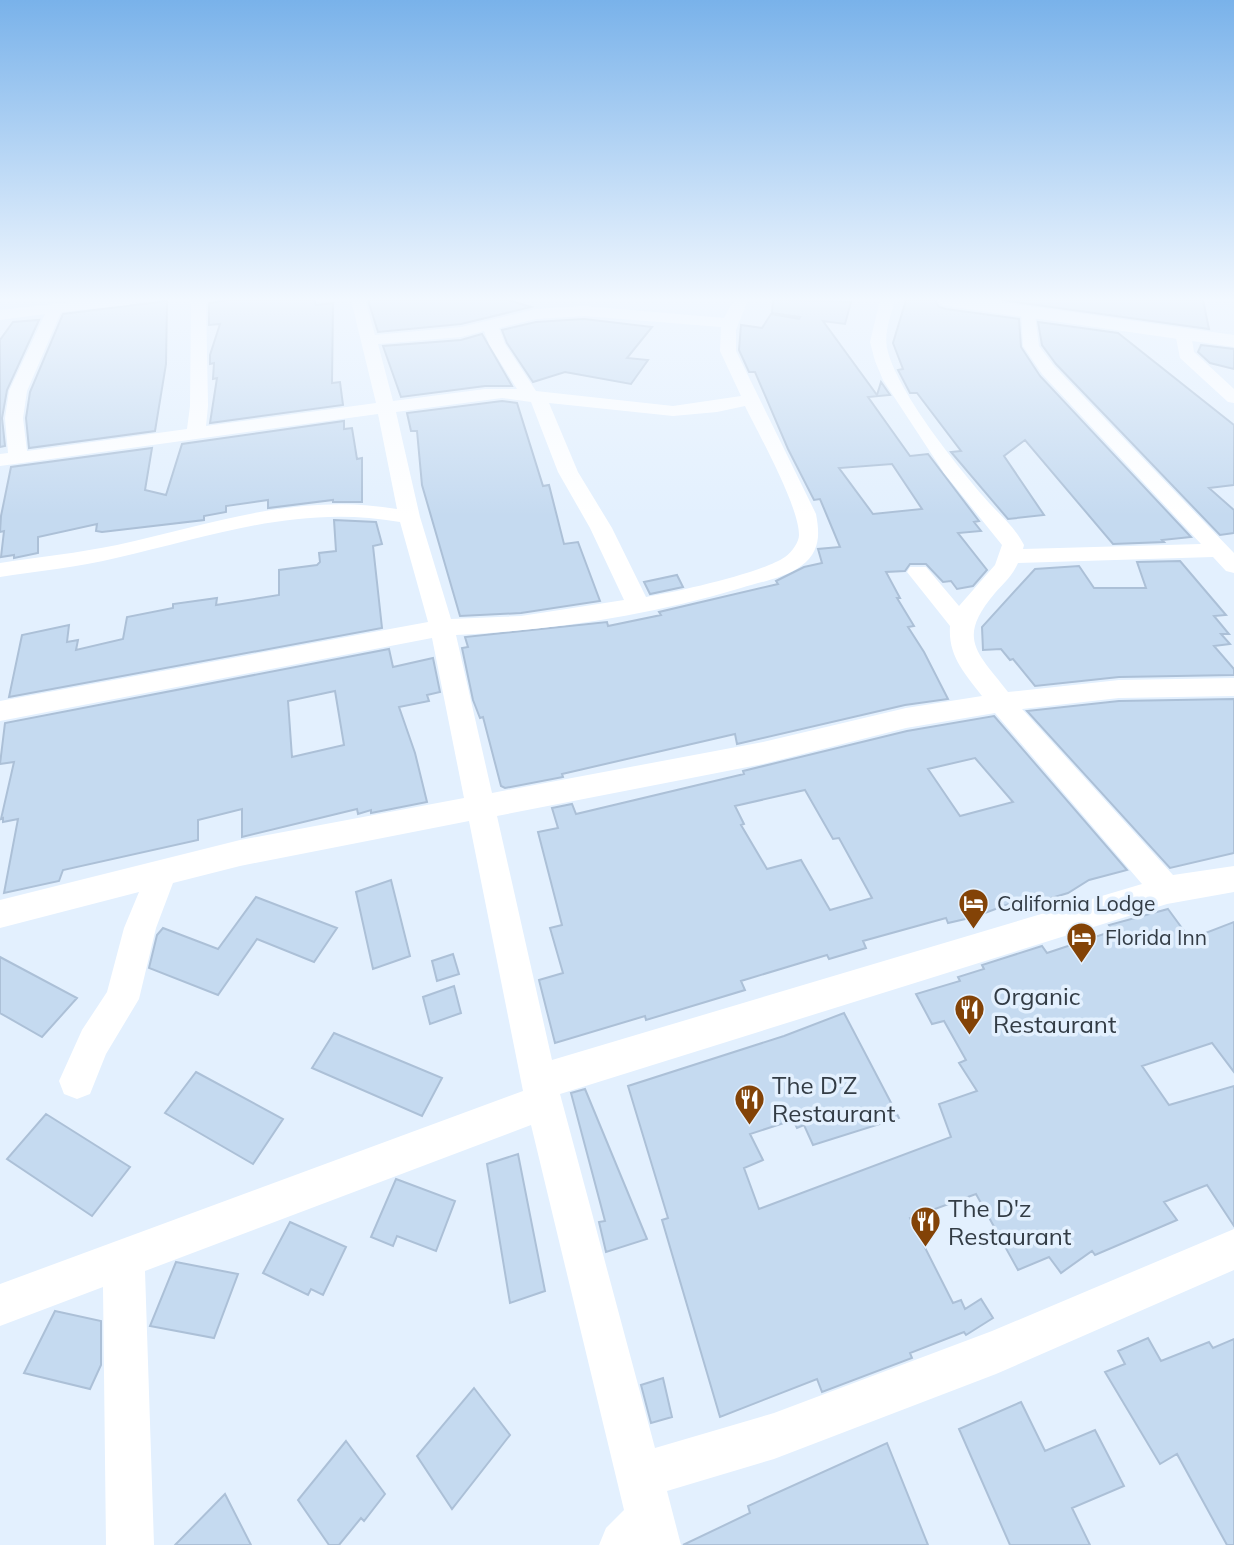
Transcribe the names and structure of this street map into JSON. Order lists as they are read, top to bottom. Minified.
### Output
{"places":{"hotel":["California Lodge","Florida Inn"],"restaurant":["Organic Restaurant","The D'Z Restaurant","The D'z Restaurant"]}}
